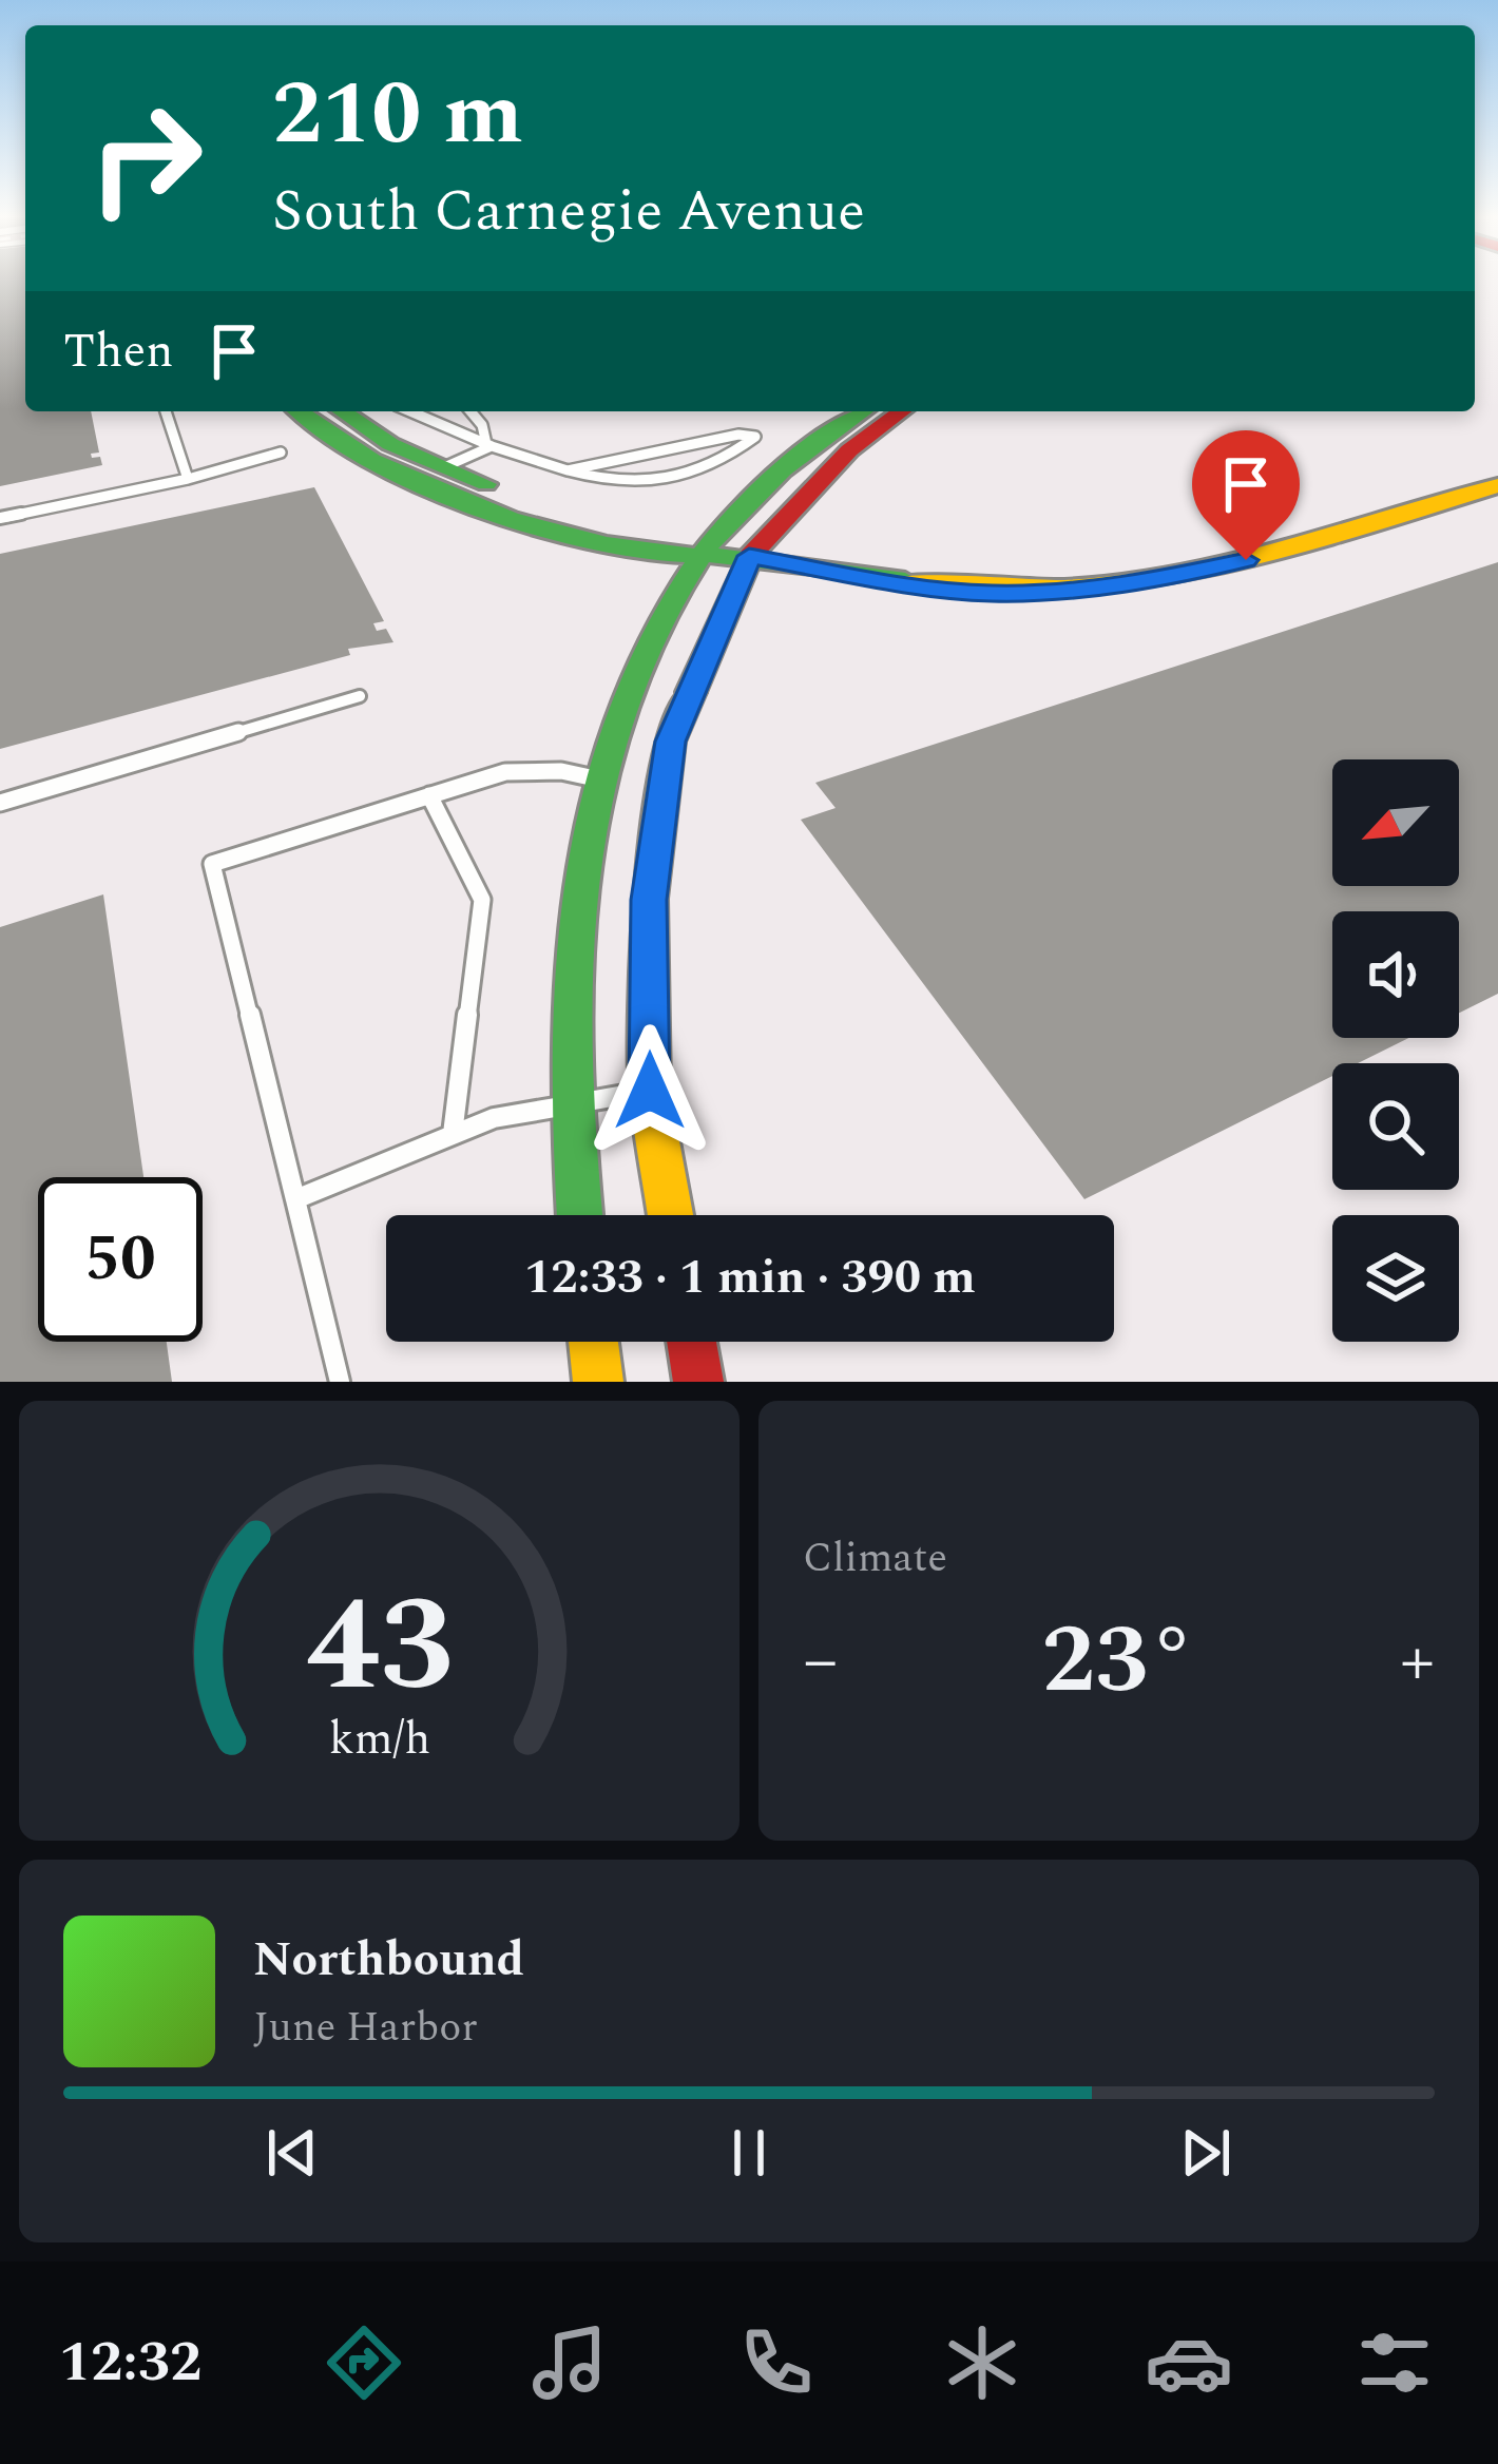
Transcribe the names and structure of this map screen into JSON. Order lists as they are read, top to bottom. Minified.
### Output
{"north":"bottom left","page":{"turn":["210 m","South Carnegie Avenue"],"then":"Then","limit":"50","trip":"12:33 · 1 min · 390 m","tile":"Climate","heat":["−","23°","+"],"song":["Northbound","June Harbor"],"tabs":"12:32","gauge":["43","km/h"]}}
